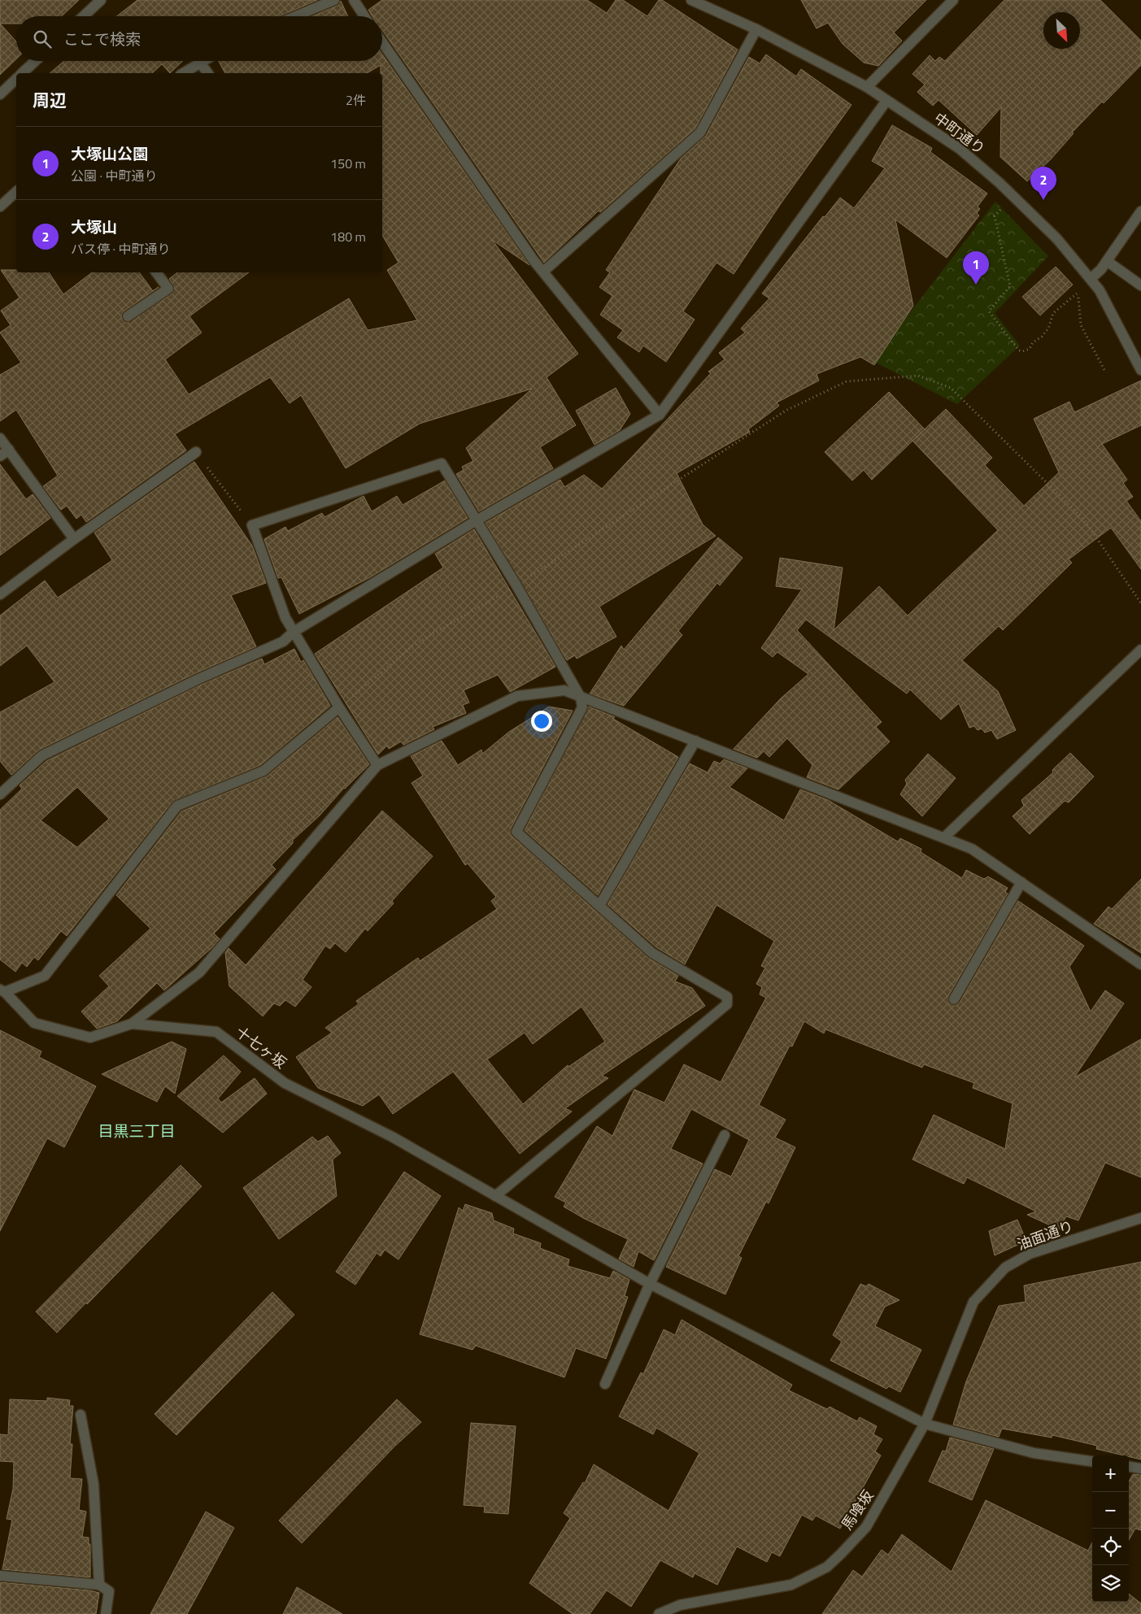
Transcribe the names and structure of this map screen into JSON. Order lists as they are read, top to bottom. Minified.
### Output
{"streets":{"street":["中町通り","十七ヶ坂","油面通り","馬喰坂"]},"crossings":[["十七ヶ坂","馬喰坂"],["油面通り","馬喰坂"]],"districts":["目黒三丁目"],"north":"bottom right","page":{"search":"ここで検索","heading":["周辺","2件"],"list":[{"mark":"1","name":"大塚山公園","note":"公園 · 中町通り","value":"150 m"},{"mark":"2","name":"大塚山","note":"バス停 · 中町通り","value":"180 m"}],"pins":["2","1"],"map_buttons":["+","−"]}}
